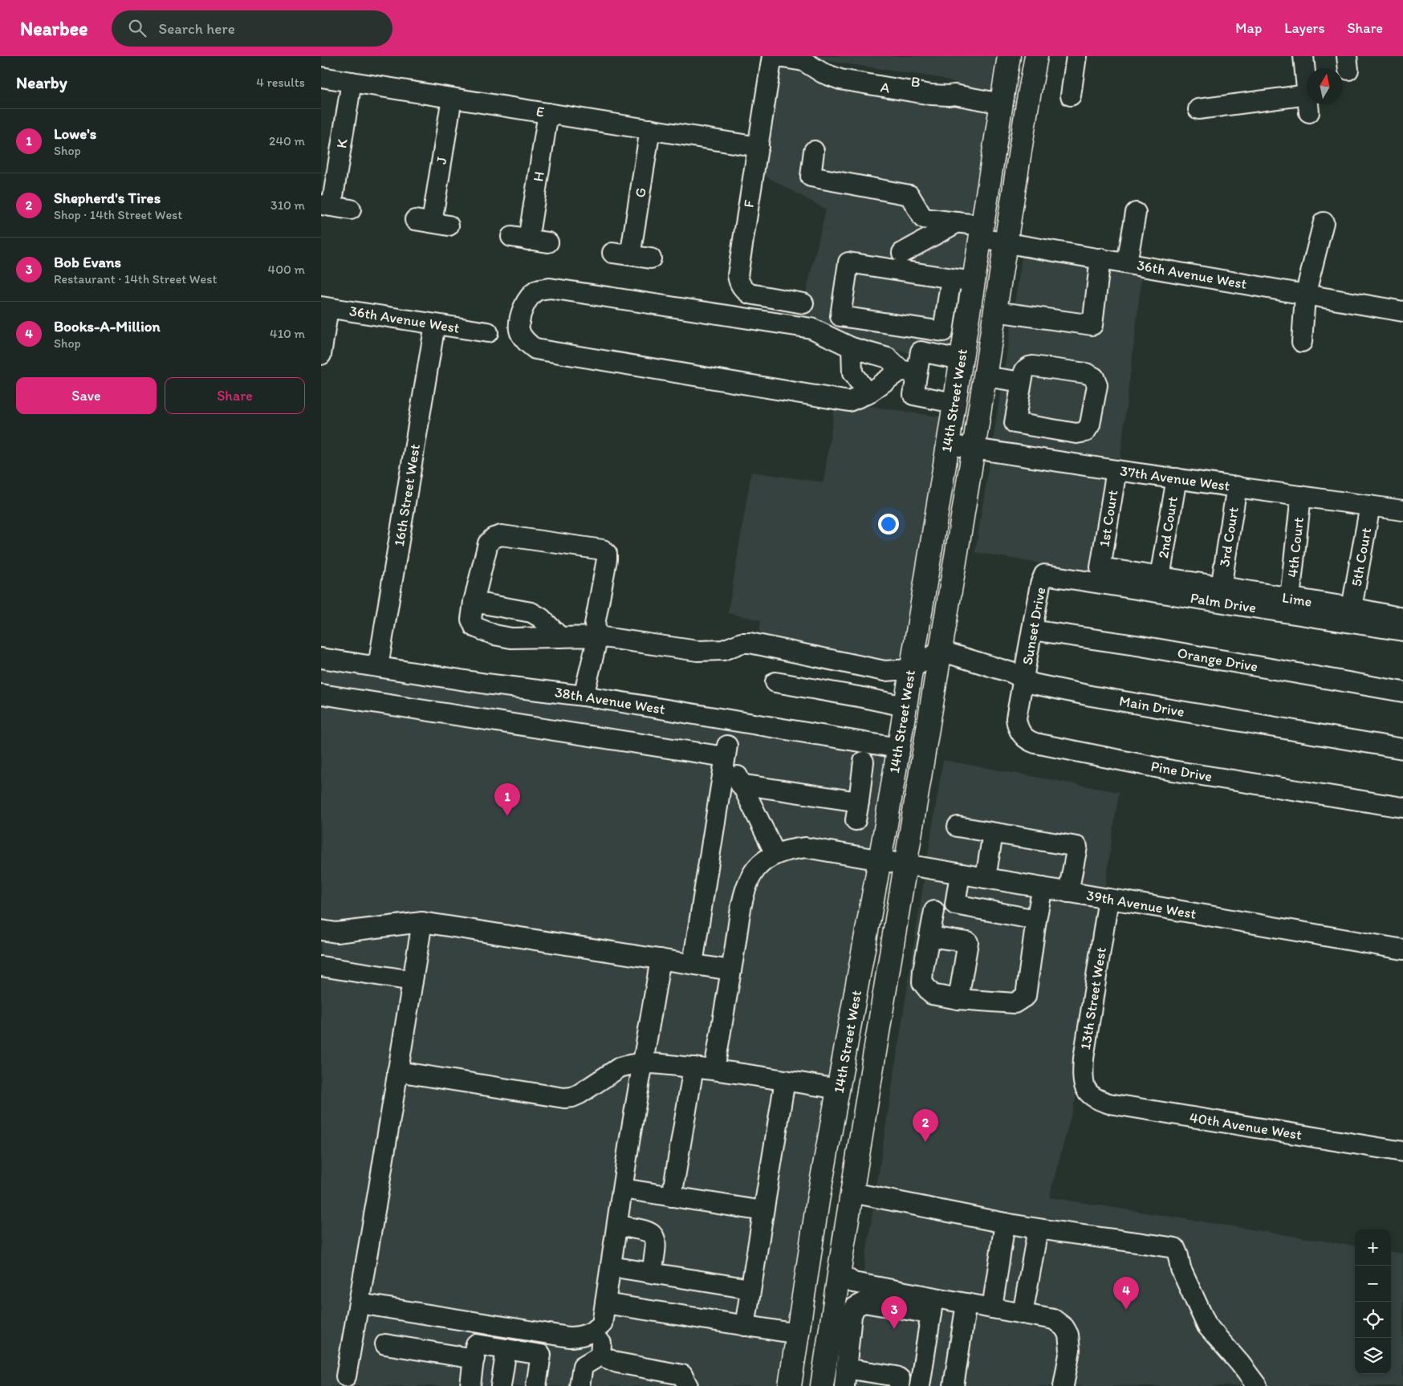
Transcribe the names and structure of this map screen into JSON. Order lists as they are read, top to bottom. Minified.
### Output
{"streets":{"main road":["14th Street West"],"street":["A","E","K","J","H","G","F","36th Avenue West","37th Avenue West","16th Street West","1st Court","2nd Court","3rd Court","4th Court","5th Court","Lime","Palm Drive","Sunset Drive","Orange Drive","38th Avenue West","Main Drive","Pine Drive","39th Avenue West","13th Street West","40th Avenue West"]},"crossings":[["A","F"],["A","14th Street West"],["E","K"],["E","J"],["E","H"],["E","G"],["E","F"],["36th Avenue West","14th Street West"],["36th Avenue West","16th Street West"],["14th Street West","37th Avenue West"],["14th Street West","38th Avenue West"],["14th Street West","Main Drive"],["14th Street West","39th Avenue West"],["37th Avenue West","1st Court"],["37th Avenue West","2nd Court"],["37th Avenue West","3rd Court"],["37th Avenue West","4th Court"],["37th Avenue West","5th Court"],["16th Street West","38th Avenue West"],["1st Court","Lime"],["2nd Court","Lime"],["3rd Court","Lime"],["4th Court","Lime"],["5th Court","Lime"],["Palm Drive","Sunset Drive"],["Sunset Drive","Orange Drive"],["Sunset Drive","Main Drive"],["Sunset Drive","Pine Drive"],["Main Drive","Pine Drive"],["39th Avenue West","13th Street West"],["13th Street West","40th Avenue West"]],"north":"top","page":{"header":"Nearbee","search":"Search here","nav":["Map","Layers","Share"],"heading":["Nearby","4 results"],"list":[{"mark":"1","name":"Lowe's","note":"Shop","value":"240 m"},{"mark":"2","name":"Shepherd's Tires","note":"Shop · 14th Street West","value":"310 m"},{"mark":"3","name":"Bob Evans","note":"Restaurant · 14th Street West","value":"400 m"},{"mark":"4","name":"Books-A-Million","note":"Shop","value":"410 m"}],"buttons":["Save","Share"],"pins":["1","2","4","3"],"map_buttons":["+","−"]}}
